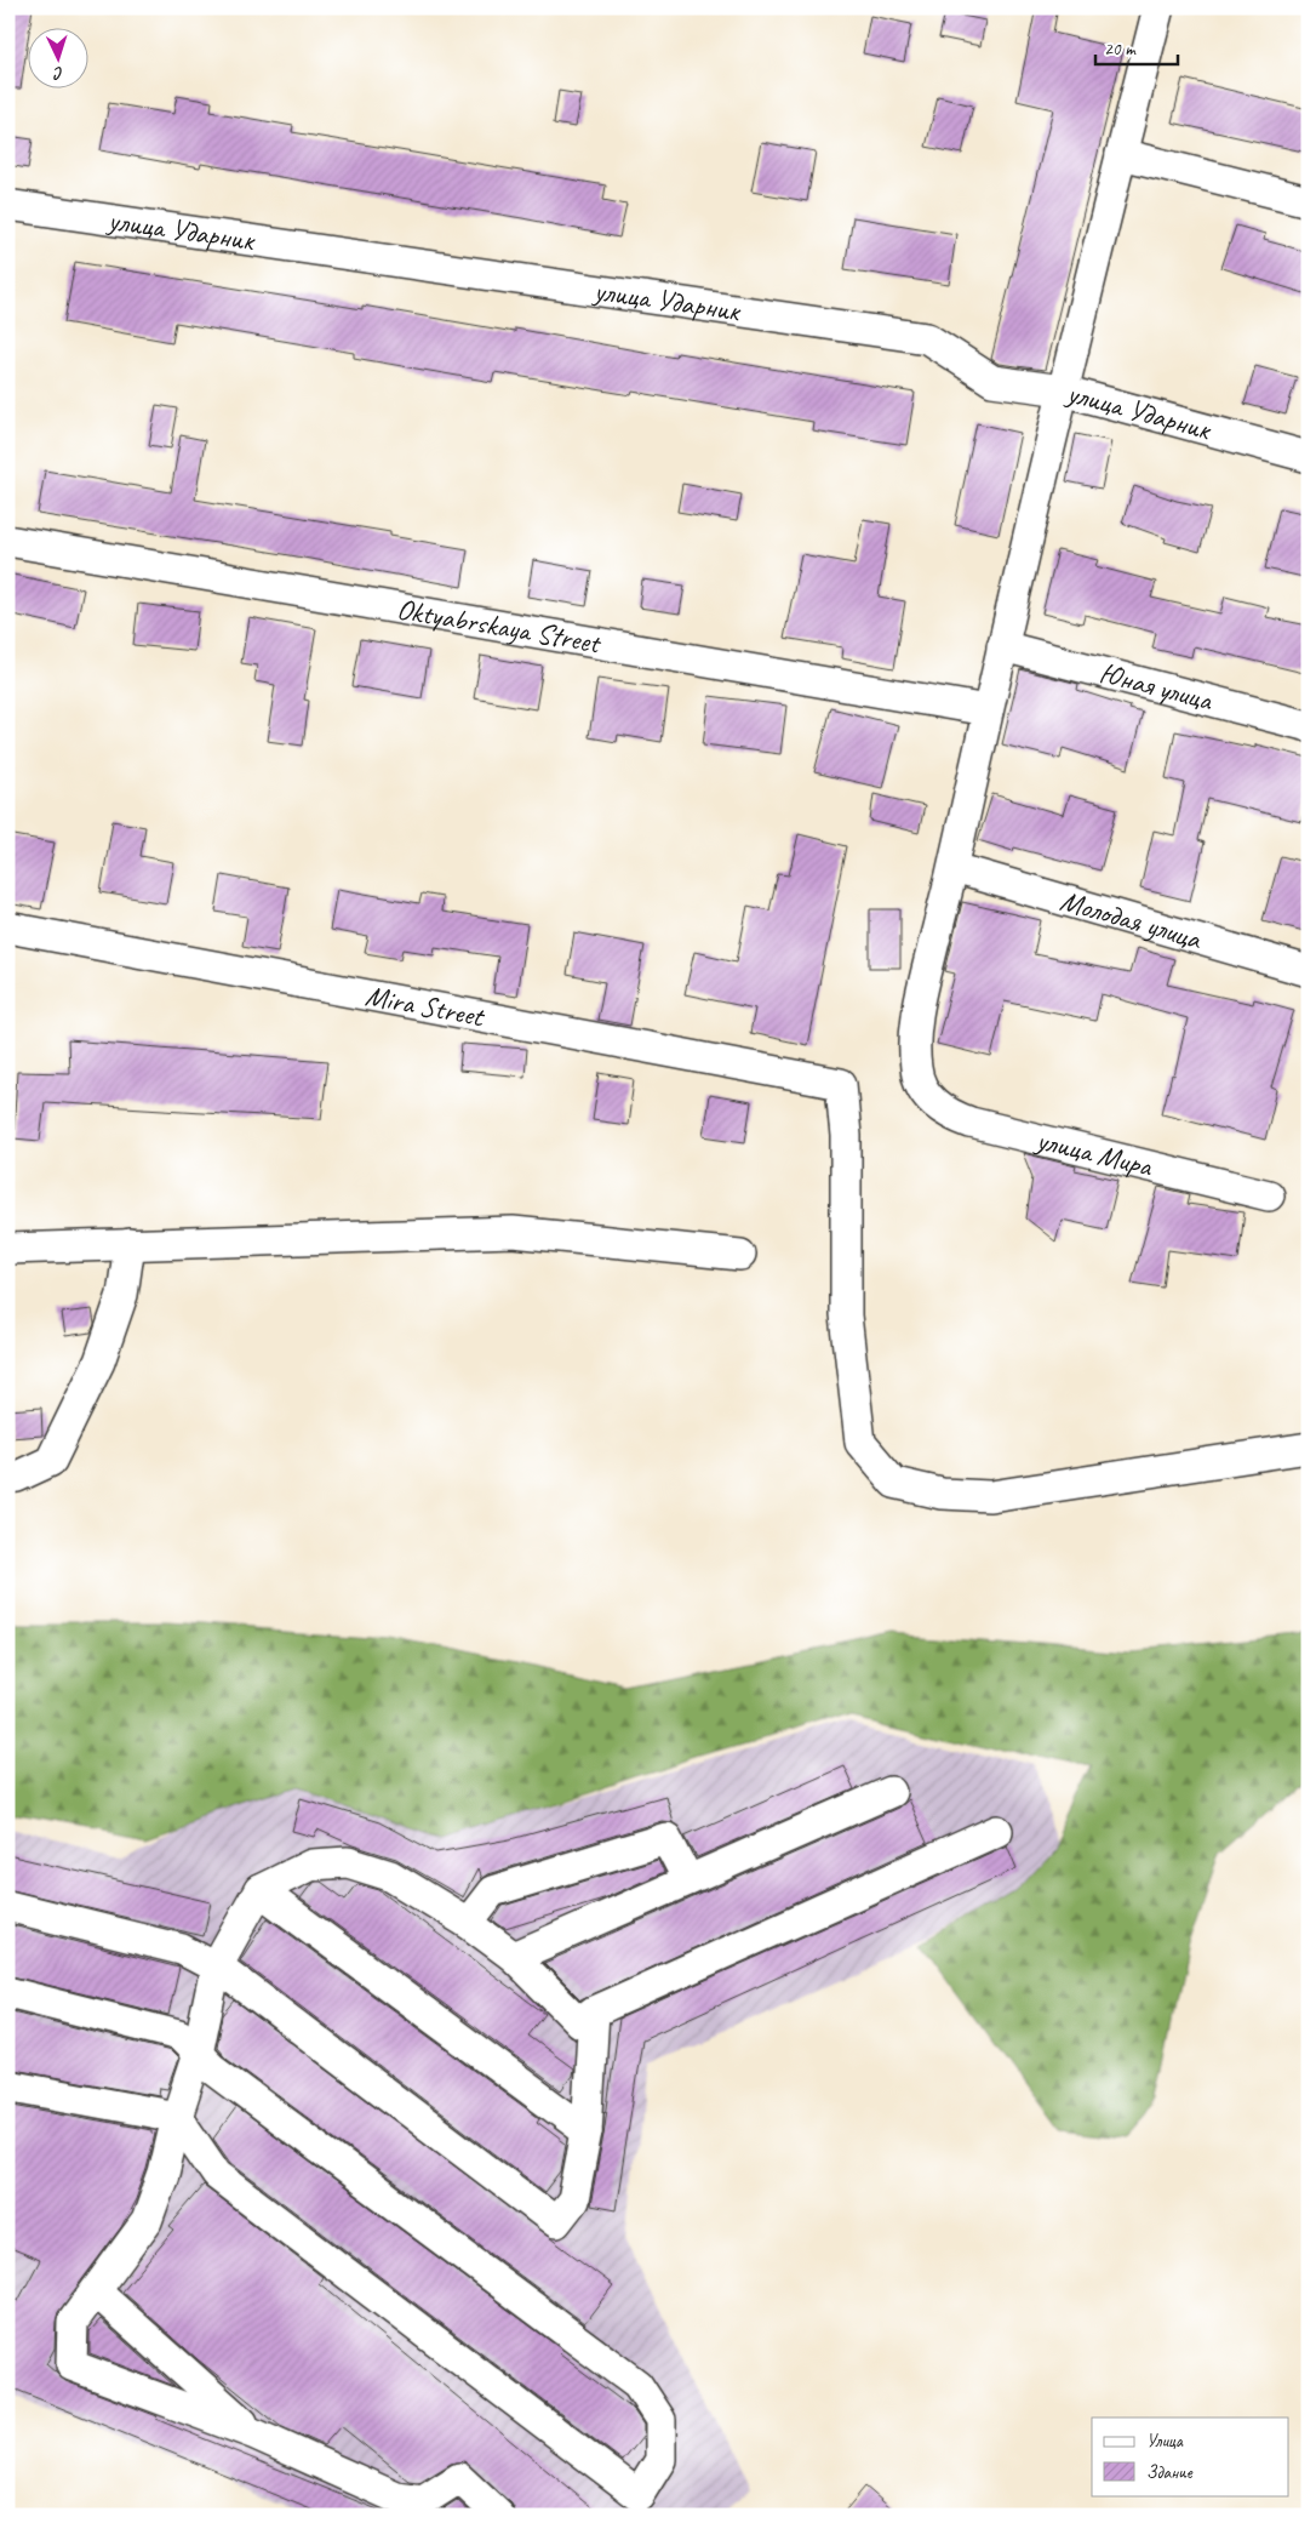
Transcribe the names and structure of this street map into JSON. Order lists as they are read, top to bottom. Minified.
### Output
{"streets":{"street":["улица Ударник","Oktyabrskaya Street","Юная улица","Молодая улица","Mira Street","улица Мира"]},"crossings":[["Молодая улица","улица Мира"]],"legend":["Улица","Здание"],"scale_bar":"20 m","north":"bottom"}
